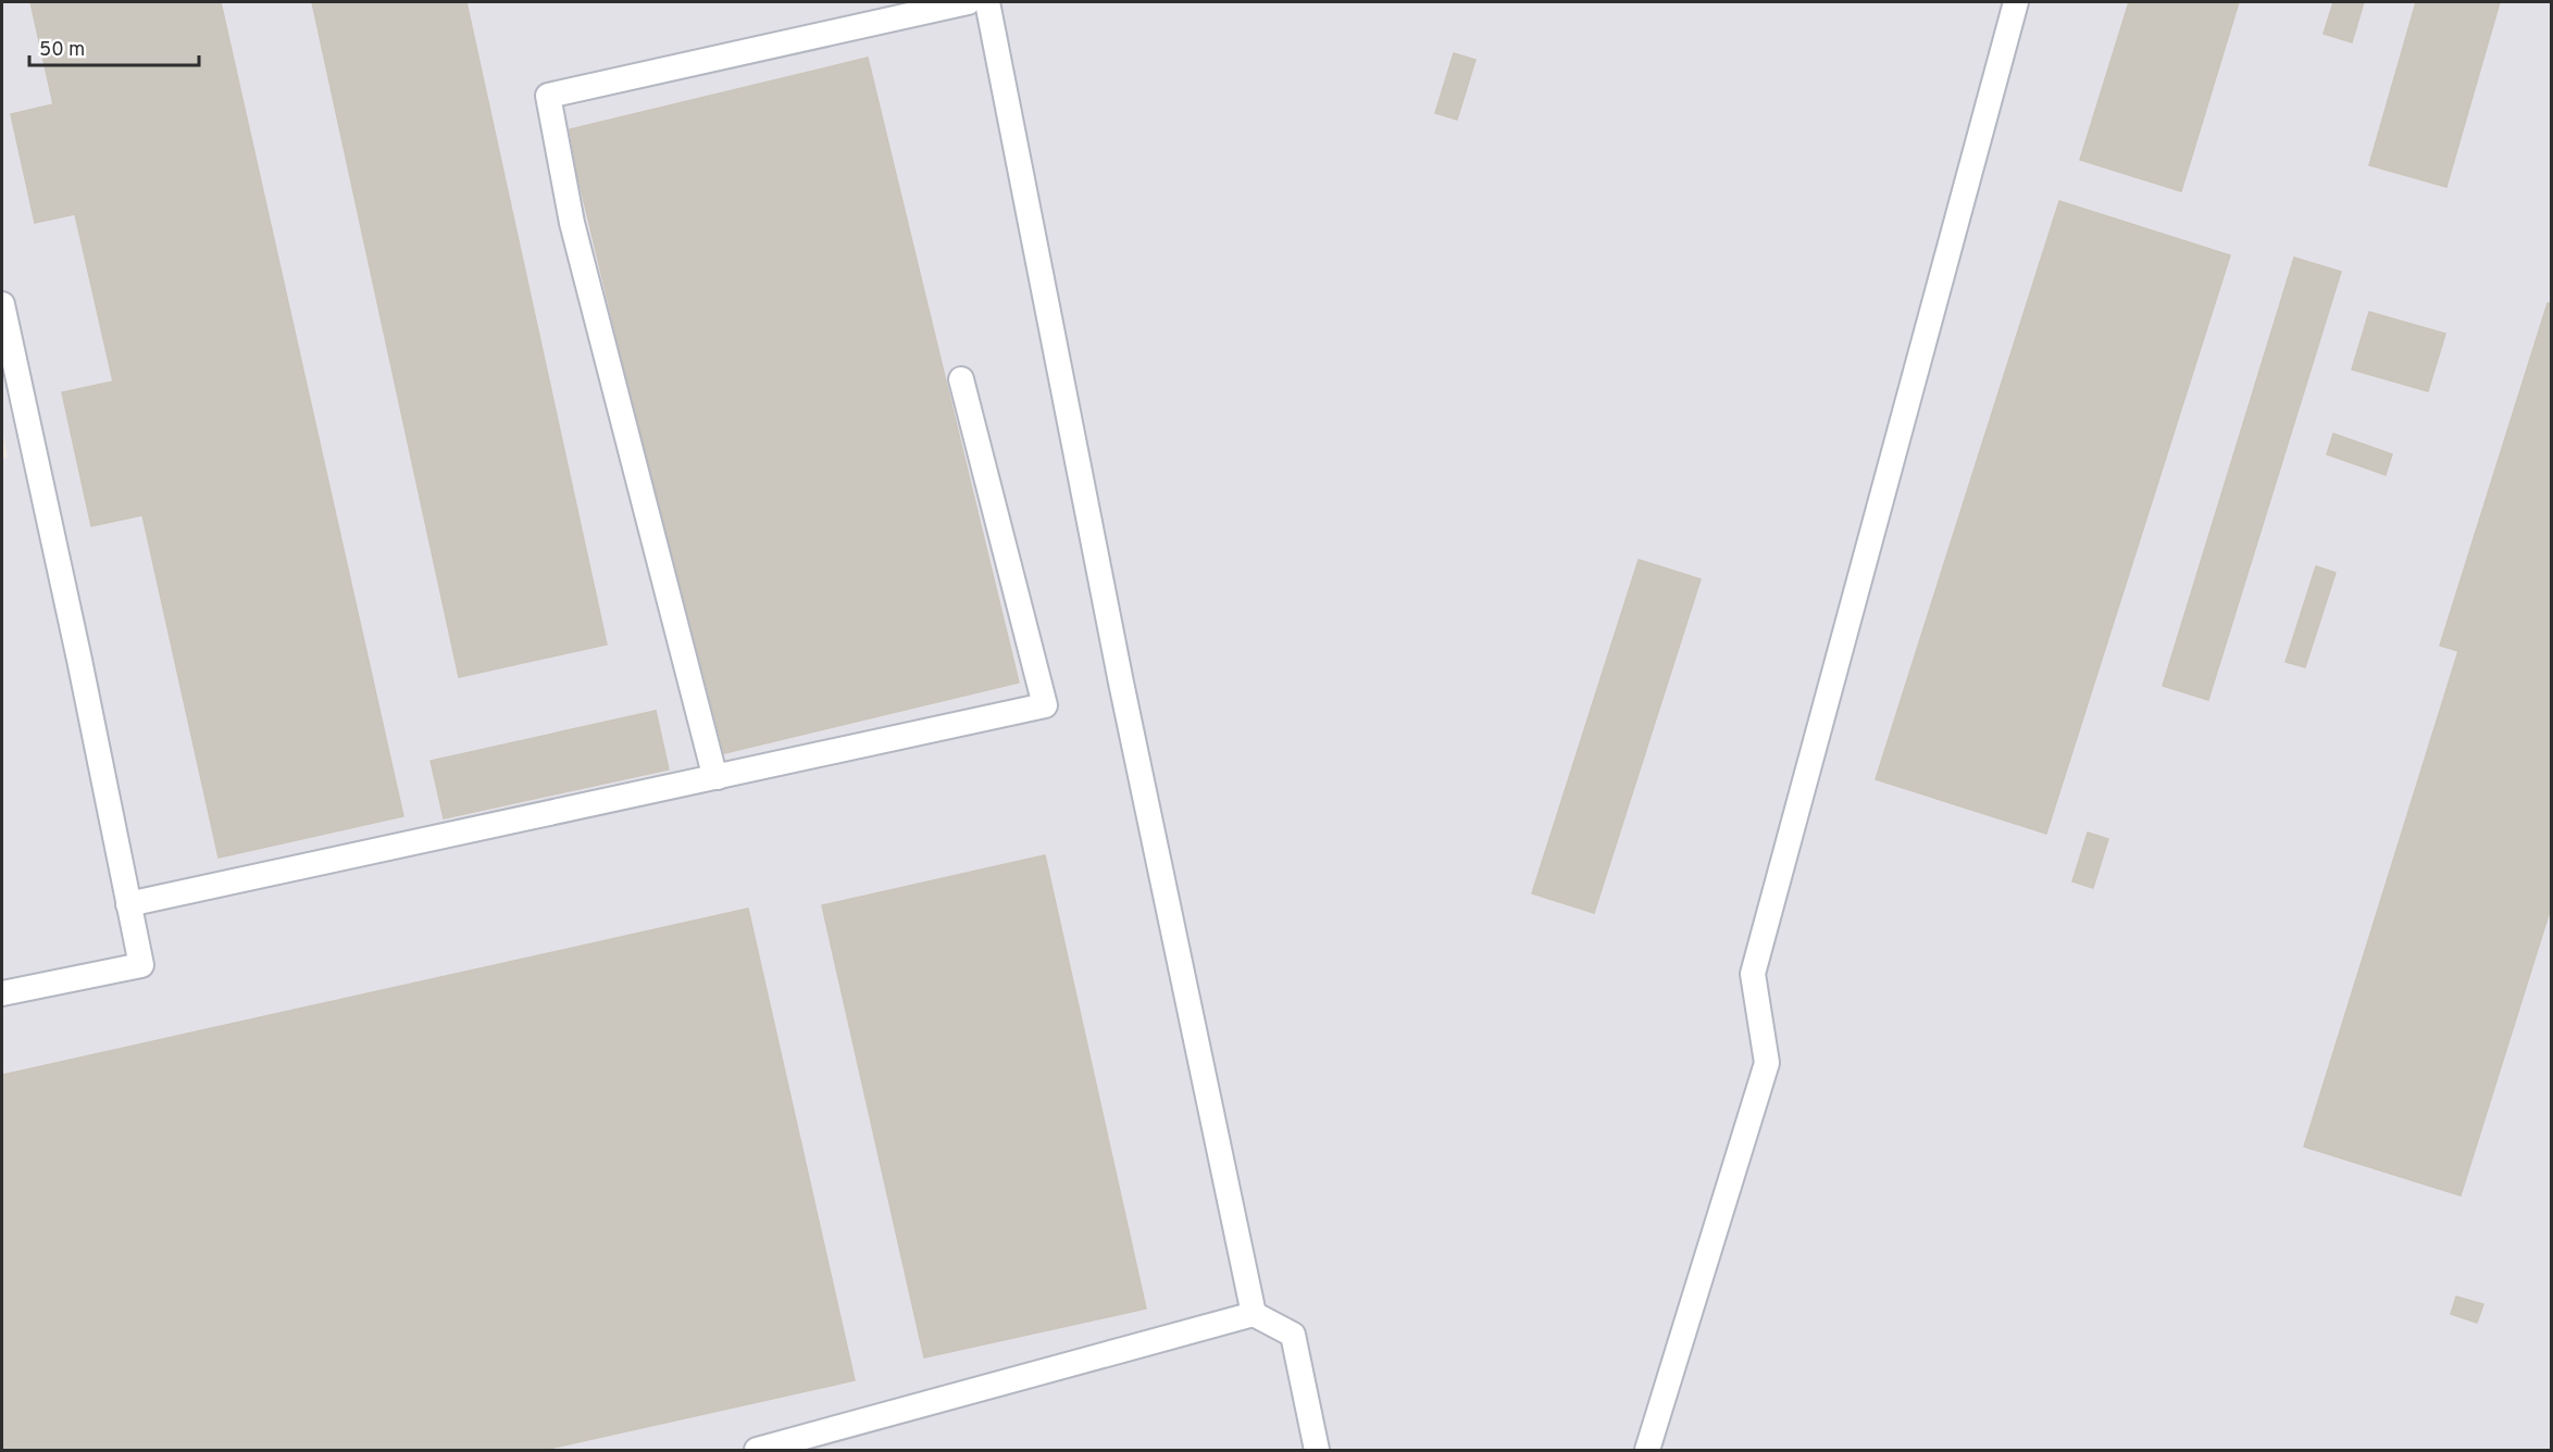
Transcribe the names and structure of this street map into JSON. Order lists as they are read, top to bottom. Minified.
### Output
{"scale_bar":"50 m"}
